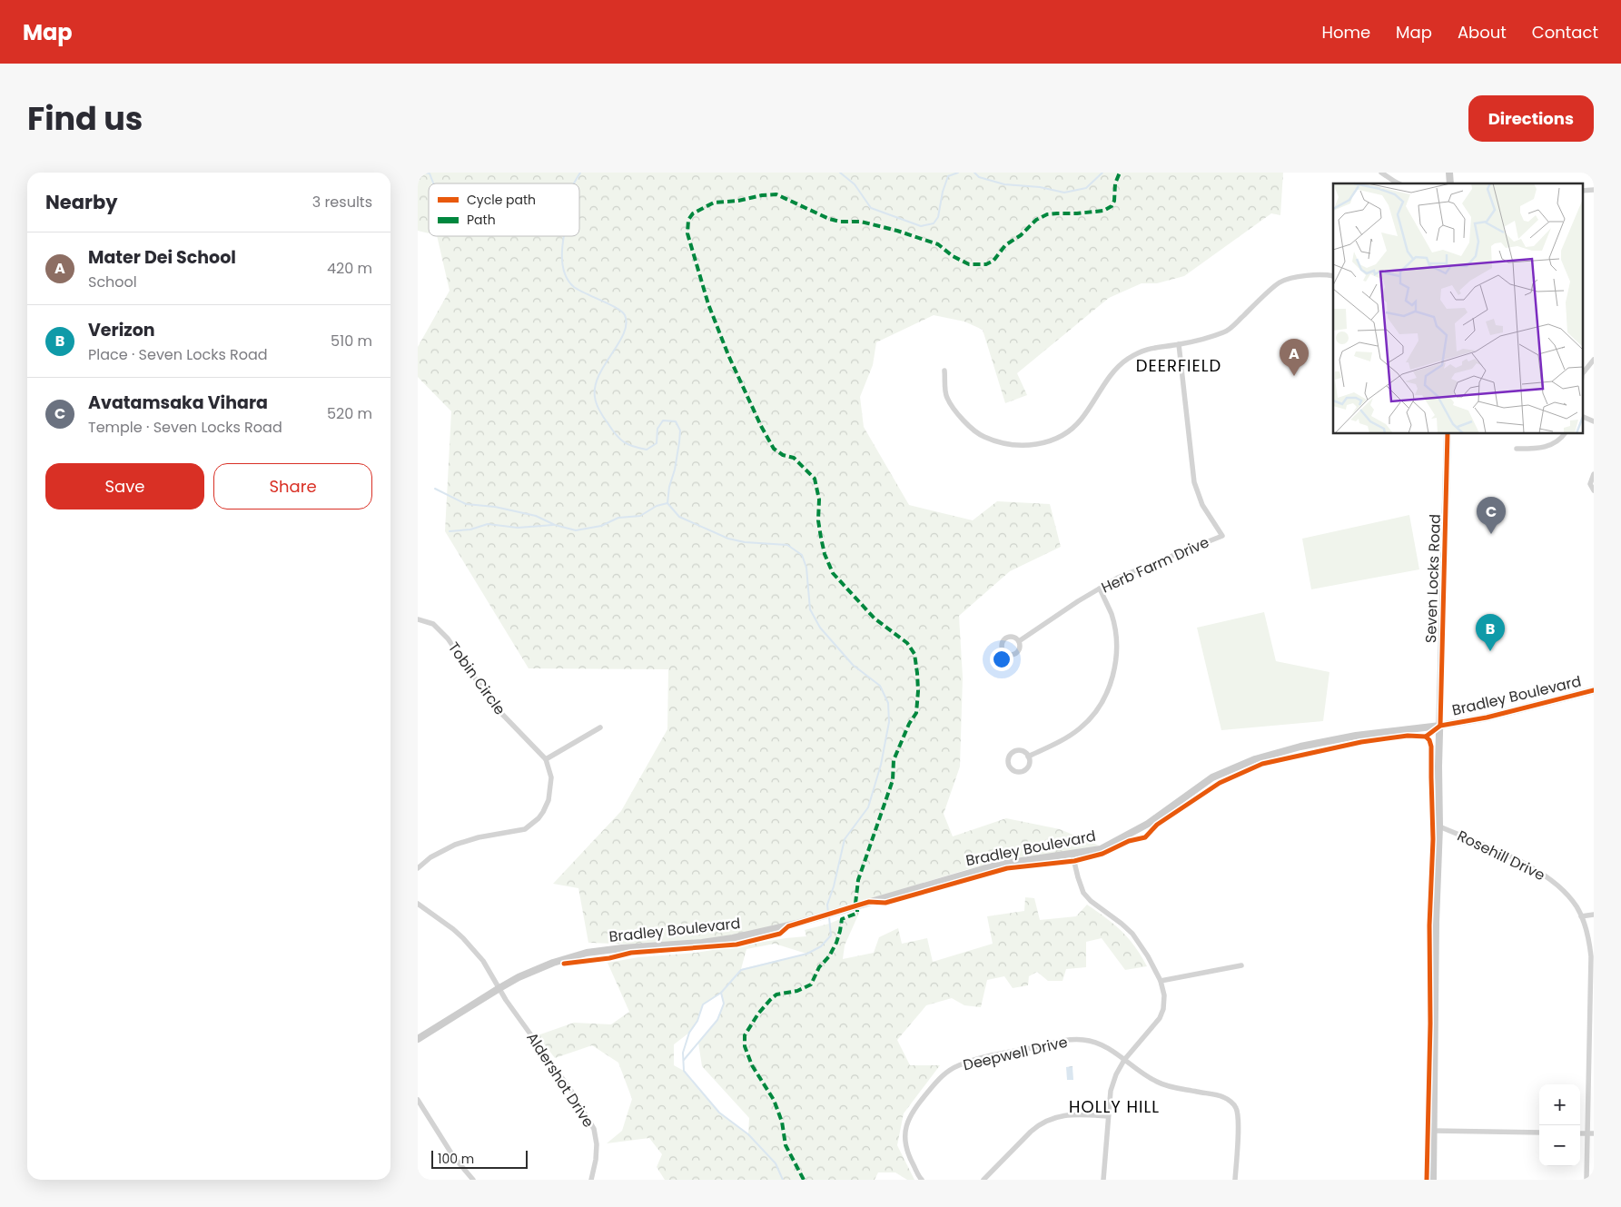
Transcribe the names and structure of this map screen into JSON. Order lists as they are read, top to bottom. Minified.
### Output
{"streets":{"main road":["Seven Locks Road","Bradley Boulevard"],"street":["Herb Farm Drive","Tobin Circle","Rosehill Drive","Deepwell Drive","Aldershot Drive"]},"crossings":[["Seven Locks Road","Bradley Boulevard"],["Seven Locks Road","Rosehill Drive"],["Bradley Boulevard","Aldershot Drive"]],"districts":["DEERFIELD","HOLLY HILL"],"legend":["Cycle path","Path"],"scale_bar":"100 m","page":{"header":"Map","nav":["Home","Map","About","Contact"],"title":"Find us","buttons":["Directions",["Save","Share"]],"heading":["Nearby","3 results"],"list":[{"mark":"A","name":"Mater Dei School","note":"School","value":"420 m"},{"mark":"B","name":"Verizon","note":"Place · Seven Locks Road","value":"510 m"},{"mark":"C","name":"Avatamsaka Vihara","note":"Temple · Seven Locks Road","value":"520 m"}],"pins":["A","C","B"],"map_buttons":["+","−"],"scale":"100 m"}}
